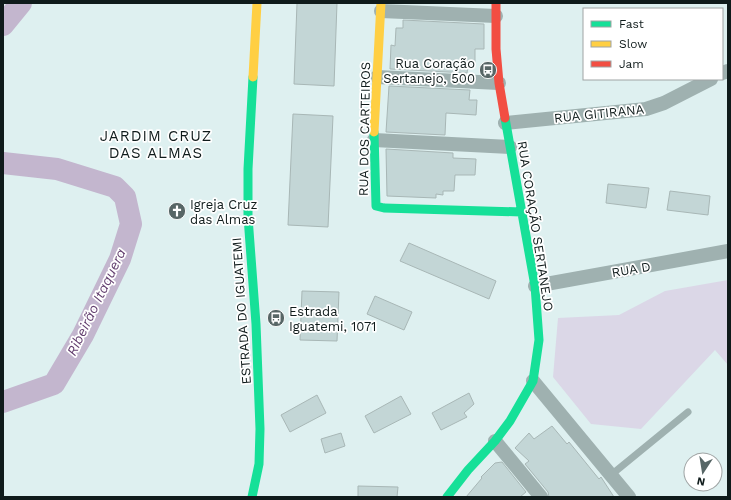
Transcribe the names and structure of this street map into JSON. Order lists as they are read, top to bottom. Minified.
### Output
{"streets":{"street":["RUA GITIRANA","RUA DOS CARTEIROS","RUA CORAÇÃO SERTANEJO","RUA D","ESTRADA DO IGUATEMI"]},"crossings":[["RUA GITIRANA","RUA CORAÇÃO SERTANEJO"],["RUA DOS CARTEIROS","RUA CORAÇÃO SERTANEJO"],["RUA CORAÇÃO SERTANEJO","RUA D"]],"districts":["JARDIM CRUZ DAS ALMAS"],"water":["Ribeirão Itaquera"],"places":{"bus stop":["Rua Coração Sertanejo, 500","Estrada Iguatemi, 1071"],"church":["Igreja Cruz das Almas"]},"legend":["Fast","Slow","Jam"],"north":"bottom"}
